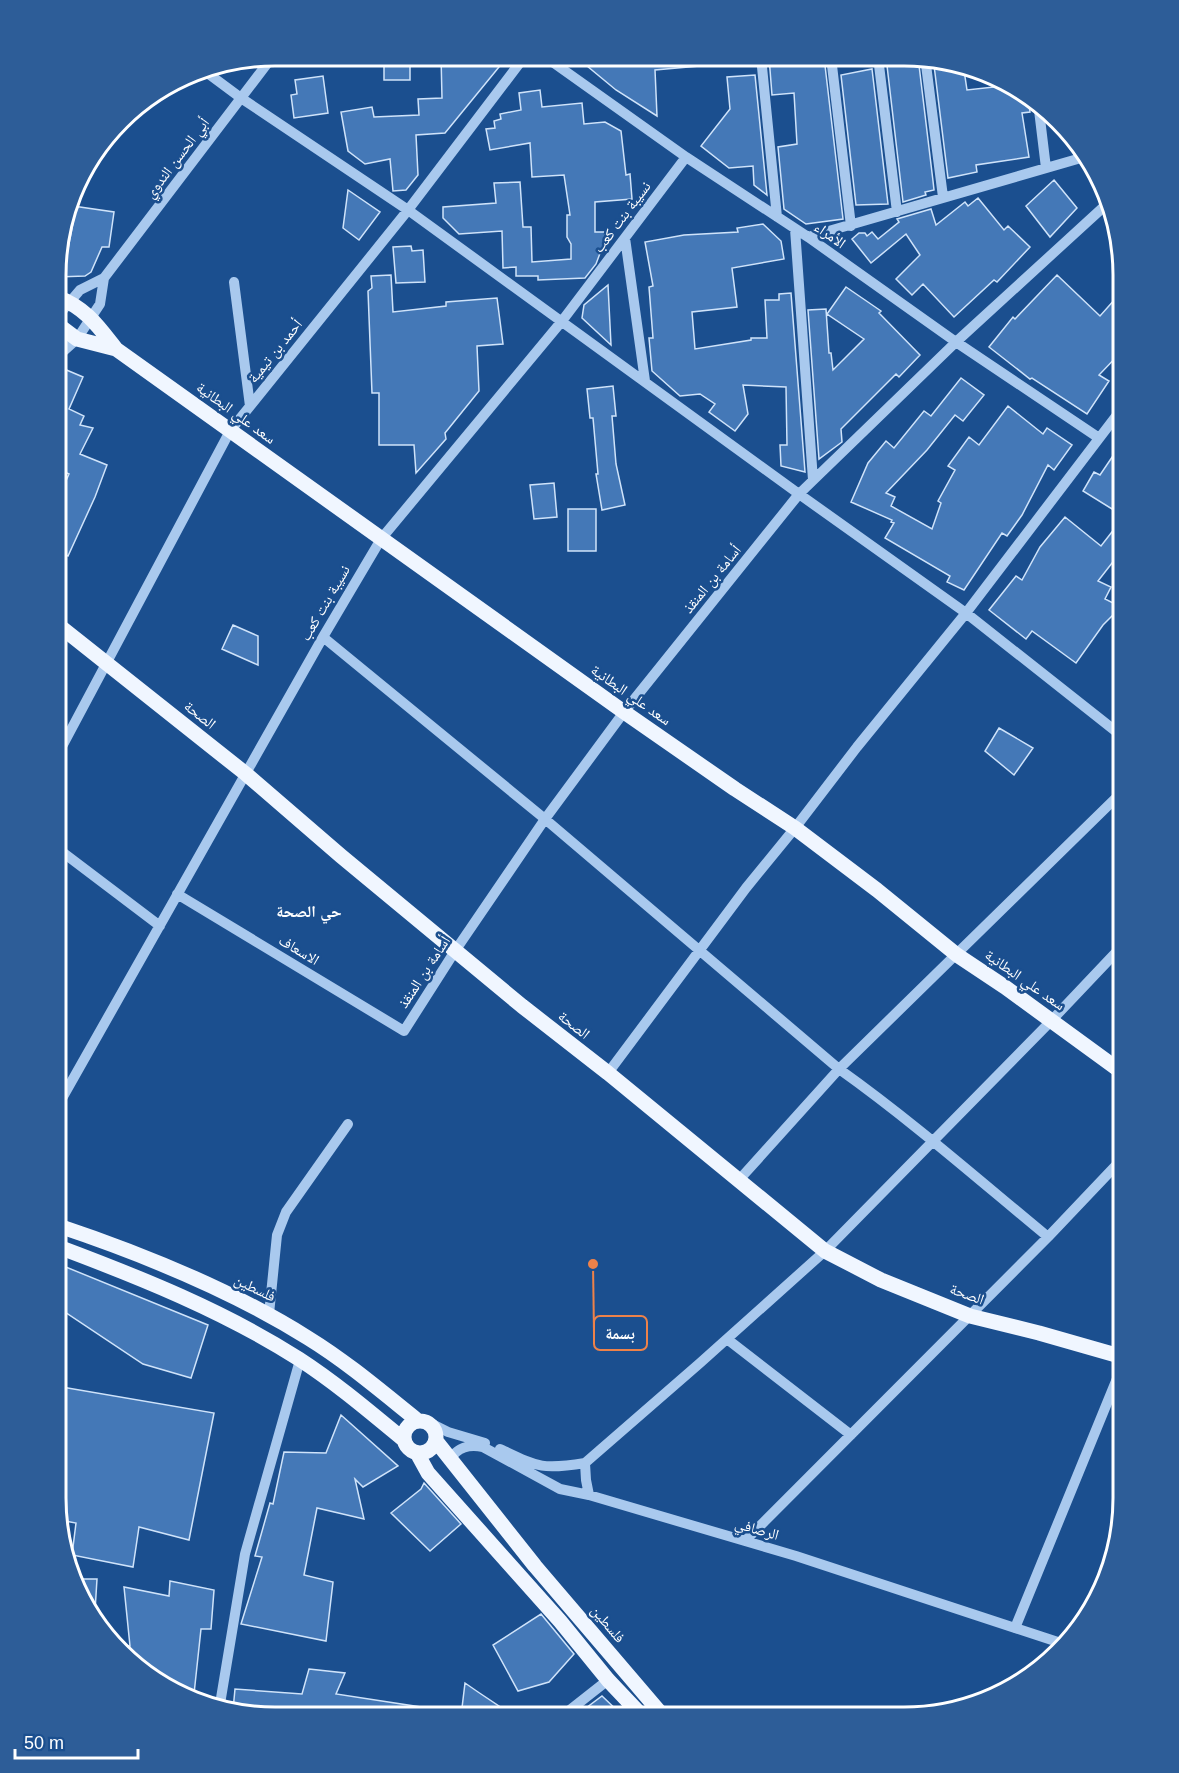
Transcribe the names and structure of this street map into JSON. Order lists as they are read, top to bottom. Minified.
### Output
{"streets":{"main road":["سعد علي البطانية","الصحة","فلسطين"],"street":["أبي الحسن الندوي","نسيبة بنت كعب","الأمراء","أحمد بن تيمية","أسامة بن المنقذ","الاسعاف","الرصافي"]},"crossings":[["أبي الحسن الندوي","سعد علي البطانية"],["نسيبة بنت كعب","الأمراء"],["نسيبة بنت كعب","سعد علي البطانية"],["نسيبة بنت كعب","الصحة"],["نسيبة بنت كعب","الاسعاف"],["الأمراء","أسامة بن المنقذ"],["أحمد بن تيمية","سعد علي البطانية"],["أحمد بن تيمية","الصحة"],["سعد علي البطانية","أسامة بن المنقذ"],["أسامة بن المنقذ","الصحة"],["أسامة بن المنقذ","الاسعاف"],["فلسطين","الرصافي"]],"districts":["حي الصحة"],"places":["بسمة"],"scale_bar":"50 m"}
